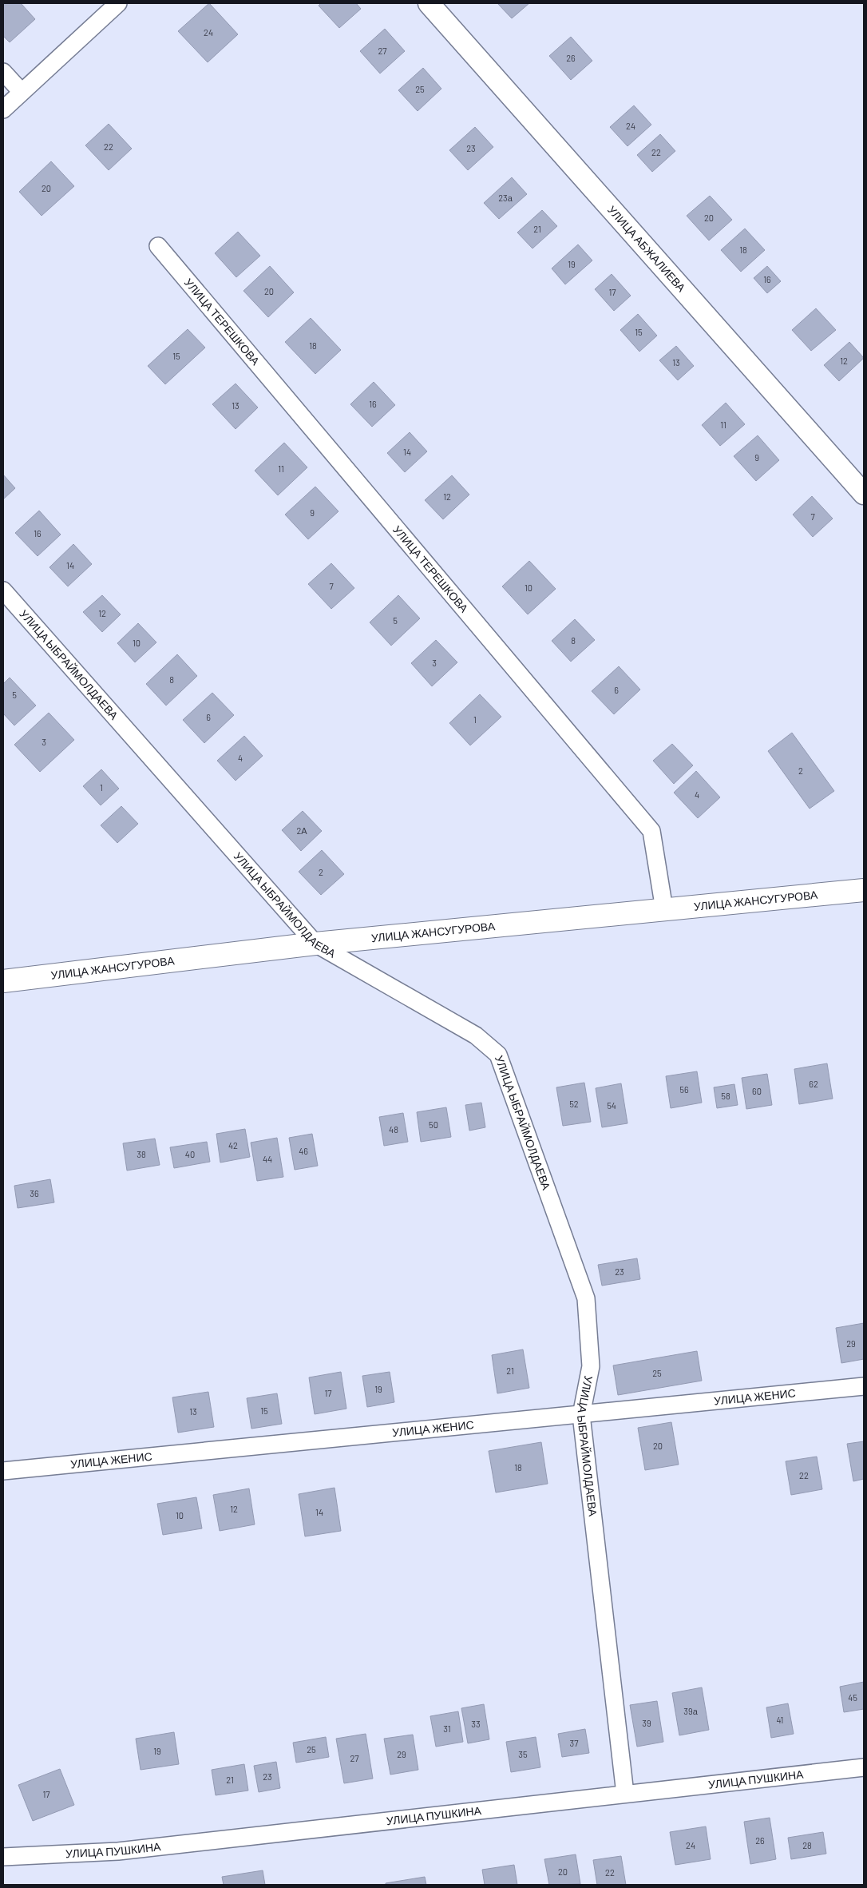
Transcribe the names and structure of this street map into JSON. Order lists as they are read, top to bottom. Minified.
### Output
{"streets":{"main road":["УЛИЦА ЖАНСУГУРОВА"],"street":["УЛИЦА АБЖАЛИЕВА","УЛИЦА ТЕРЕШКОВА","УЛИЦА ЫБРАЙМОЛДАЕВА","УЛИЦА ЖЕНИС","УЛИЦА ПУШКИНА"]},"crossings":[["УЛИЦА ТЕРЕШКОВА","УЛИЦА ЖАНСУГУРОВА"],["УЛИЦА ЫБРАЙМОЛДАЕВА","УЛИЦА ЖАНСУГУРОВА"],["УЛИЦА ЫБРАЙМОЛДАЕВА","УЛИЦА ЖЕНИС"],["УЛИЦА ЫБРАЙМОЛДАЕВА","УЛИЦА ПУШКИНА"]],"house_numbers":["24","27","26","25","24","22","23","22","20","23а","20","21","18","19","16","20","17","15","18","15","12","13","16","13","11","14","9","11","12","9","7","16","14","7","10","12","5","8","10","3","8","6","5","6","1","3","4","2","1","4","2А","2","62","56","60","58","52","54","50","48","42","46","38","40","44","36","23","29","21","25","19","17","15","13","20","18","22","12","14","10","45","39а","41","39","33","31","37","25","19","29","35","27","23","21","17","26","24","28","20","22"]}
